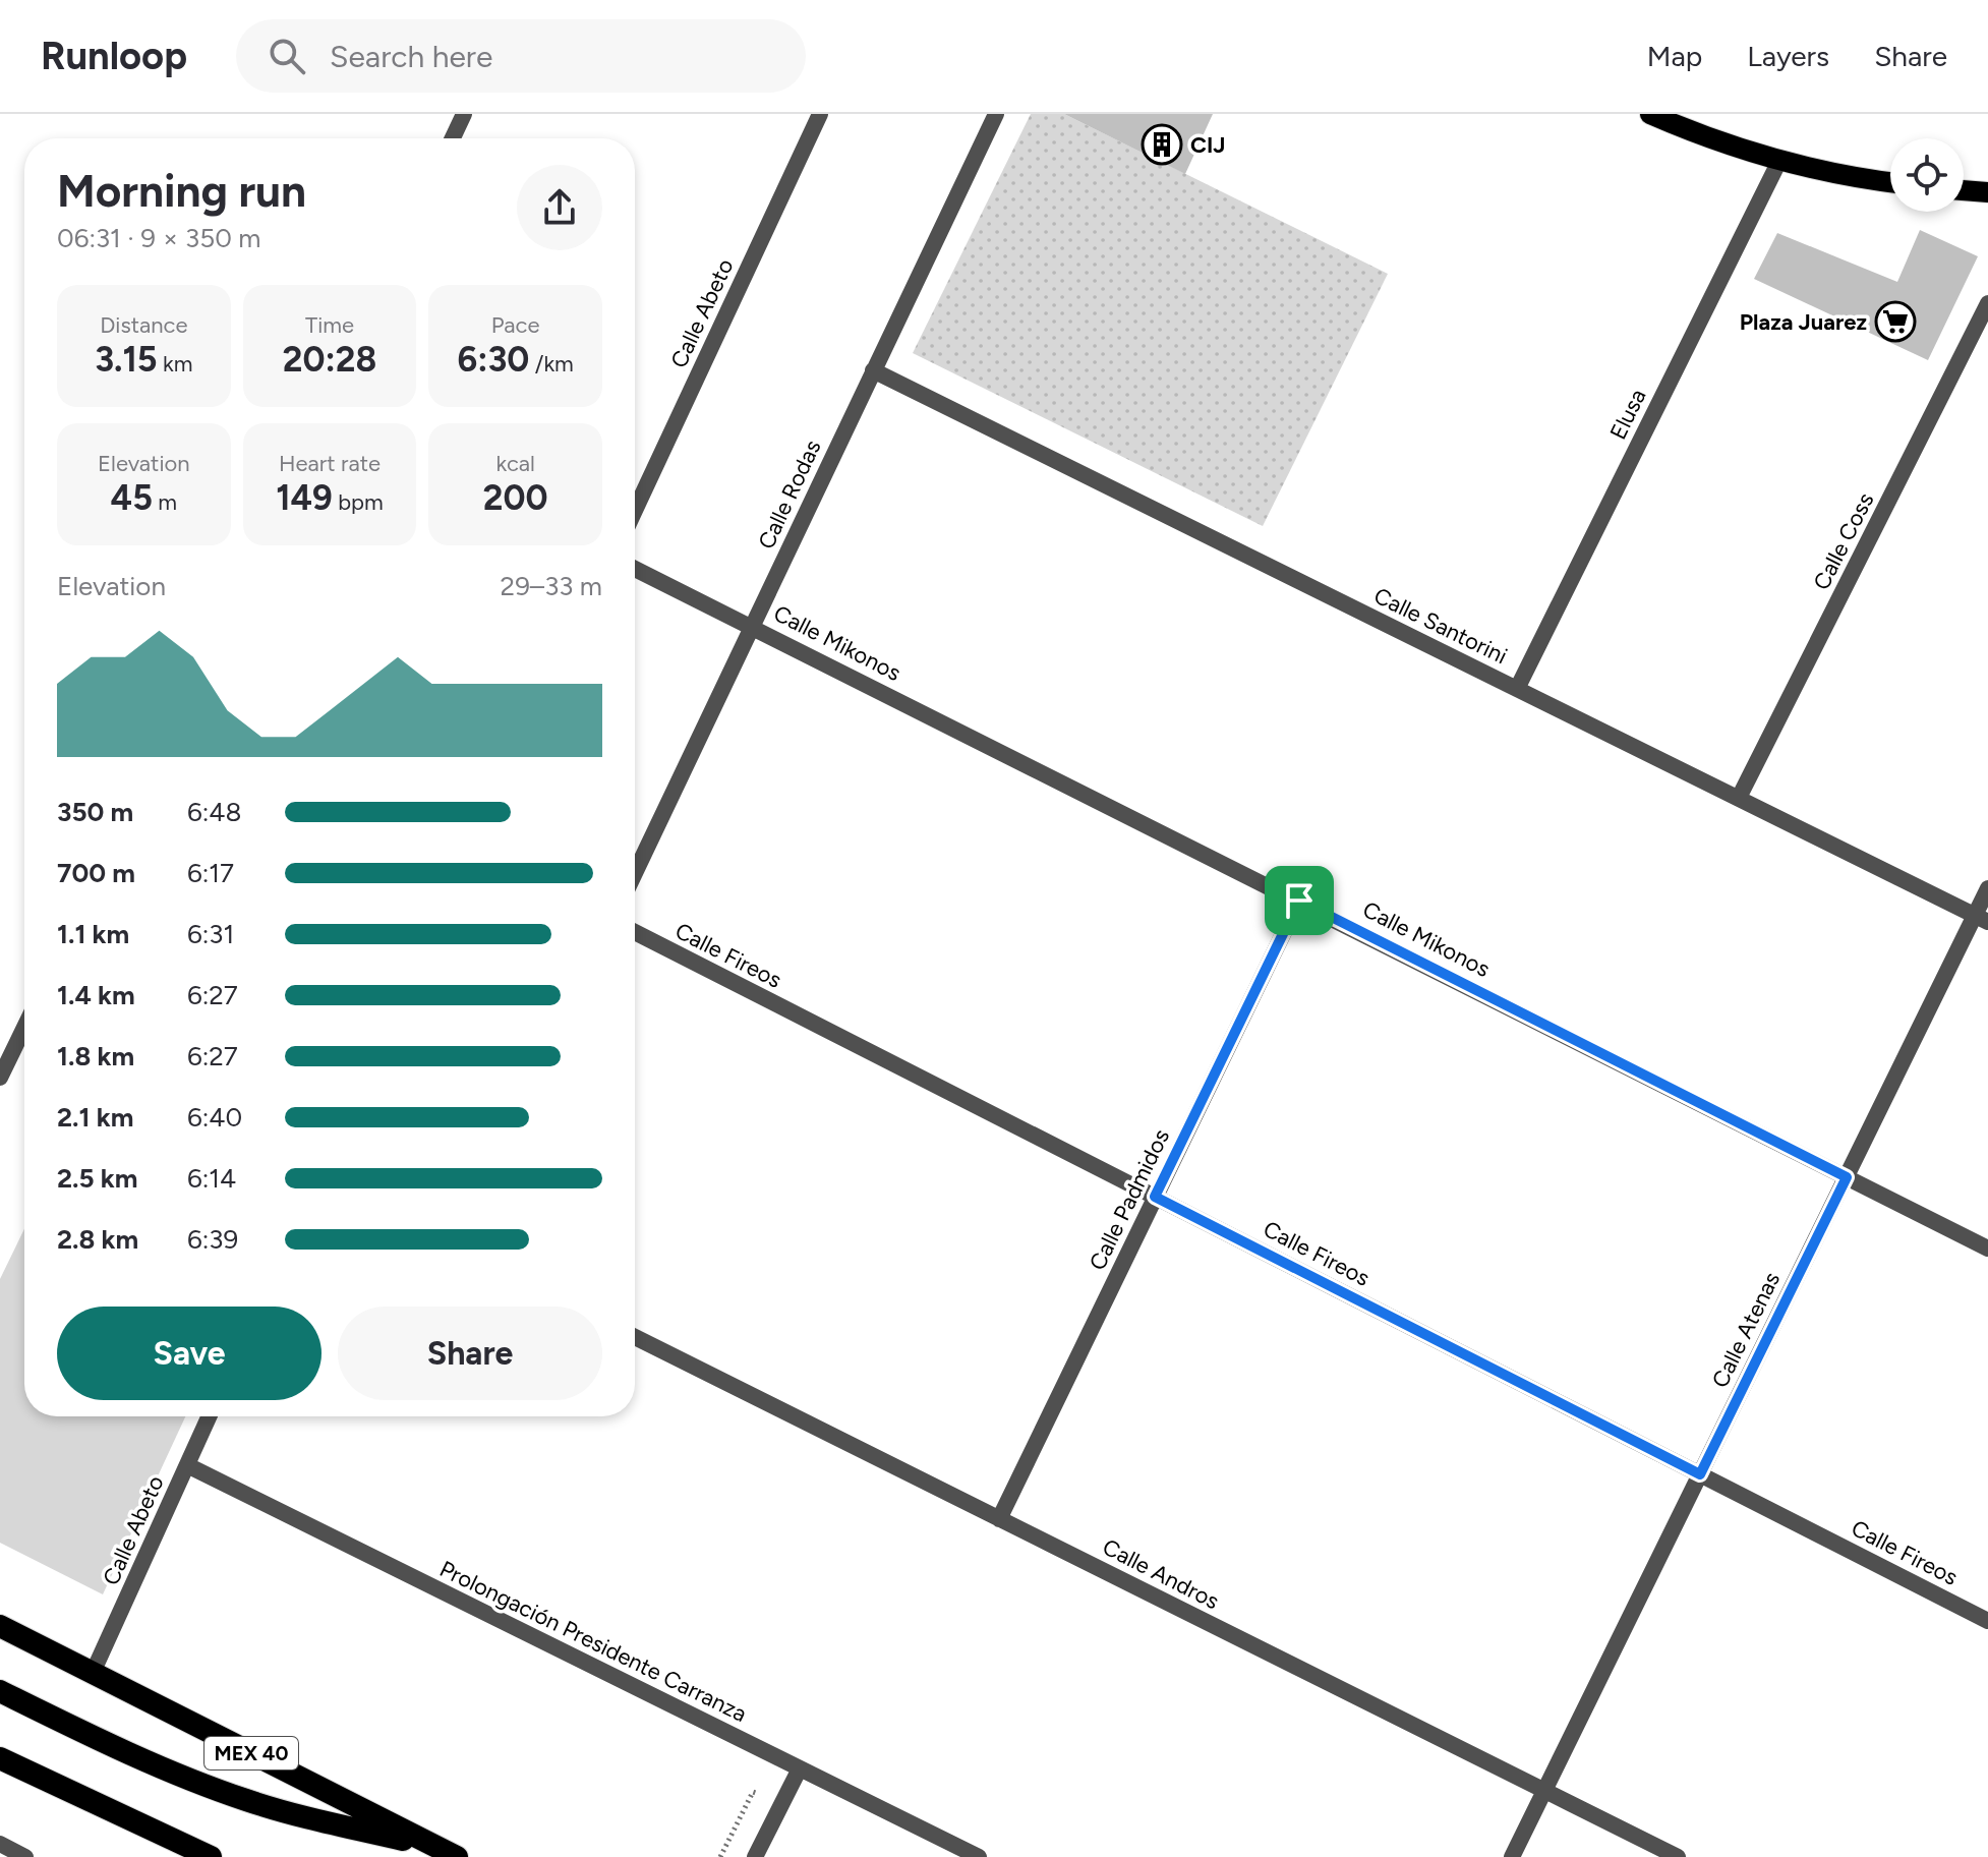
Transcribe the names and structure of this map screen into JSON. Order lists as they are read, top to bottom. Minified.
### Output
{"streets":{"highway":["MEX 40"],"street":["Calle Abeto","Elusa","Calle Rodas","Calle Coss","Calle Santorini","Calle Mikonos","Calle Fireos","Calle Padmidos","Calle Atenas","Calle Andros","Prolongación Presidente Carranza"]},"crossings":[["Calle Abeto","Prolongación Presidente Carranza"],["Calle Abeto","MEX 40"],["Elusa","Calle Santorini"],["Calle Rodas","Calle Santorini"],["Calle Rodas","Calle Mikonos"],["Calle Coss","Calle Santorini"],["Calle Santorini","Calle Atenas"],["Calle Mikonos","Calle Padmidos"],["Calle Mikonos","Calle Atenas"],["Calle Fireos","Calle Padmidos"],["Calle Fireos","Calle Atenas"],["Calle Padmidos","Calle Andros"],["Calle Atenas","Calle Andros"]],"places":{"building":["CIJ"],"supermarket":["Plaza Juarez"]},"page":{"header":"Runloop","search":"Search here","nav":["Map","Layers","Share"],"heading":["Morning run","06:31 · 9 × 350 m"],"stats":[["Distance","3.15 km"],["Time","20:28"],["Pace","6:30 /km"],["Elevation","45 m"],["Heart rate","149 bpm"],["kcal","200"]],"chart":["Elevation","29–33 m"],"list":[{"name":"350 m","note":"6:48"},{"name":"700 m","note":"6:17"},{"name":"1.1 km","note":"6:31"},{"name":"1.4 km","note":"6:27"},{"name":"1.8 km","note":"6:27"},{"name":"2.1 km","note":"6:40"},{"name":"2.5 km","note":"6:14"},{"name":"2.8 km","note":"6:39"}],"buttons":["Save","Share"]}}
